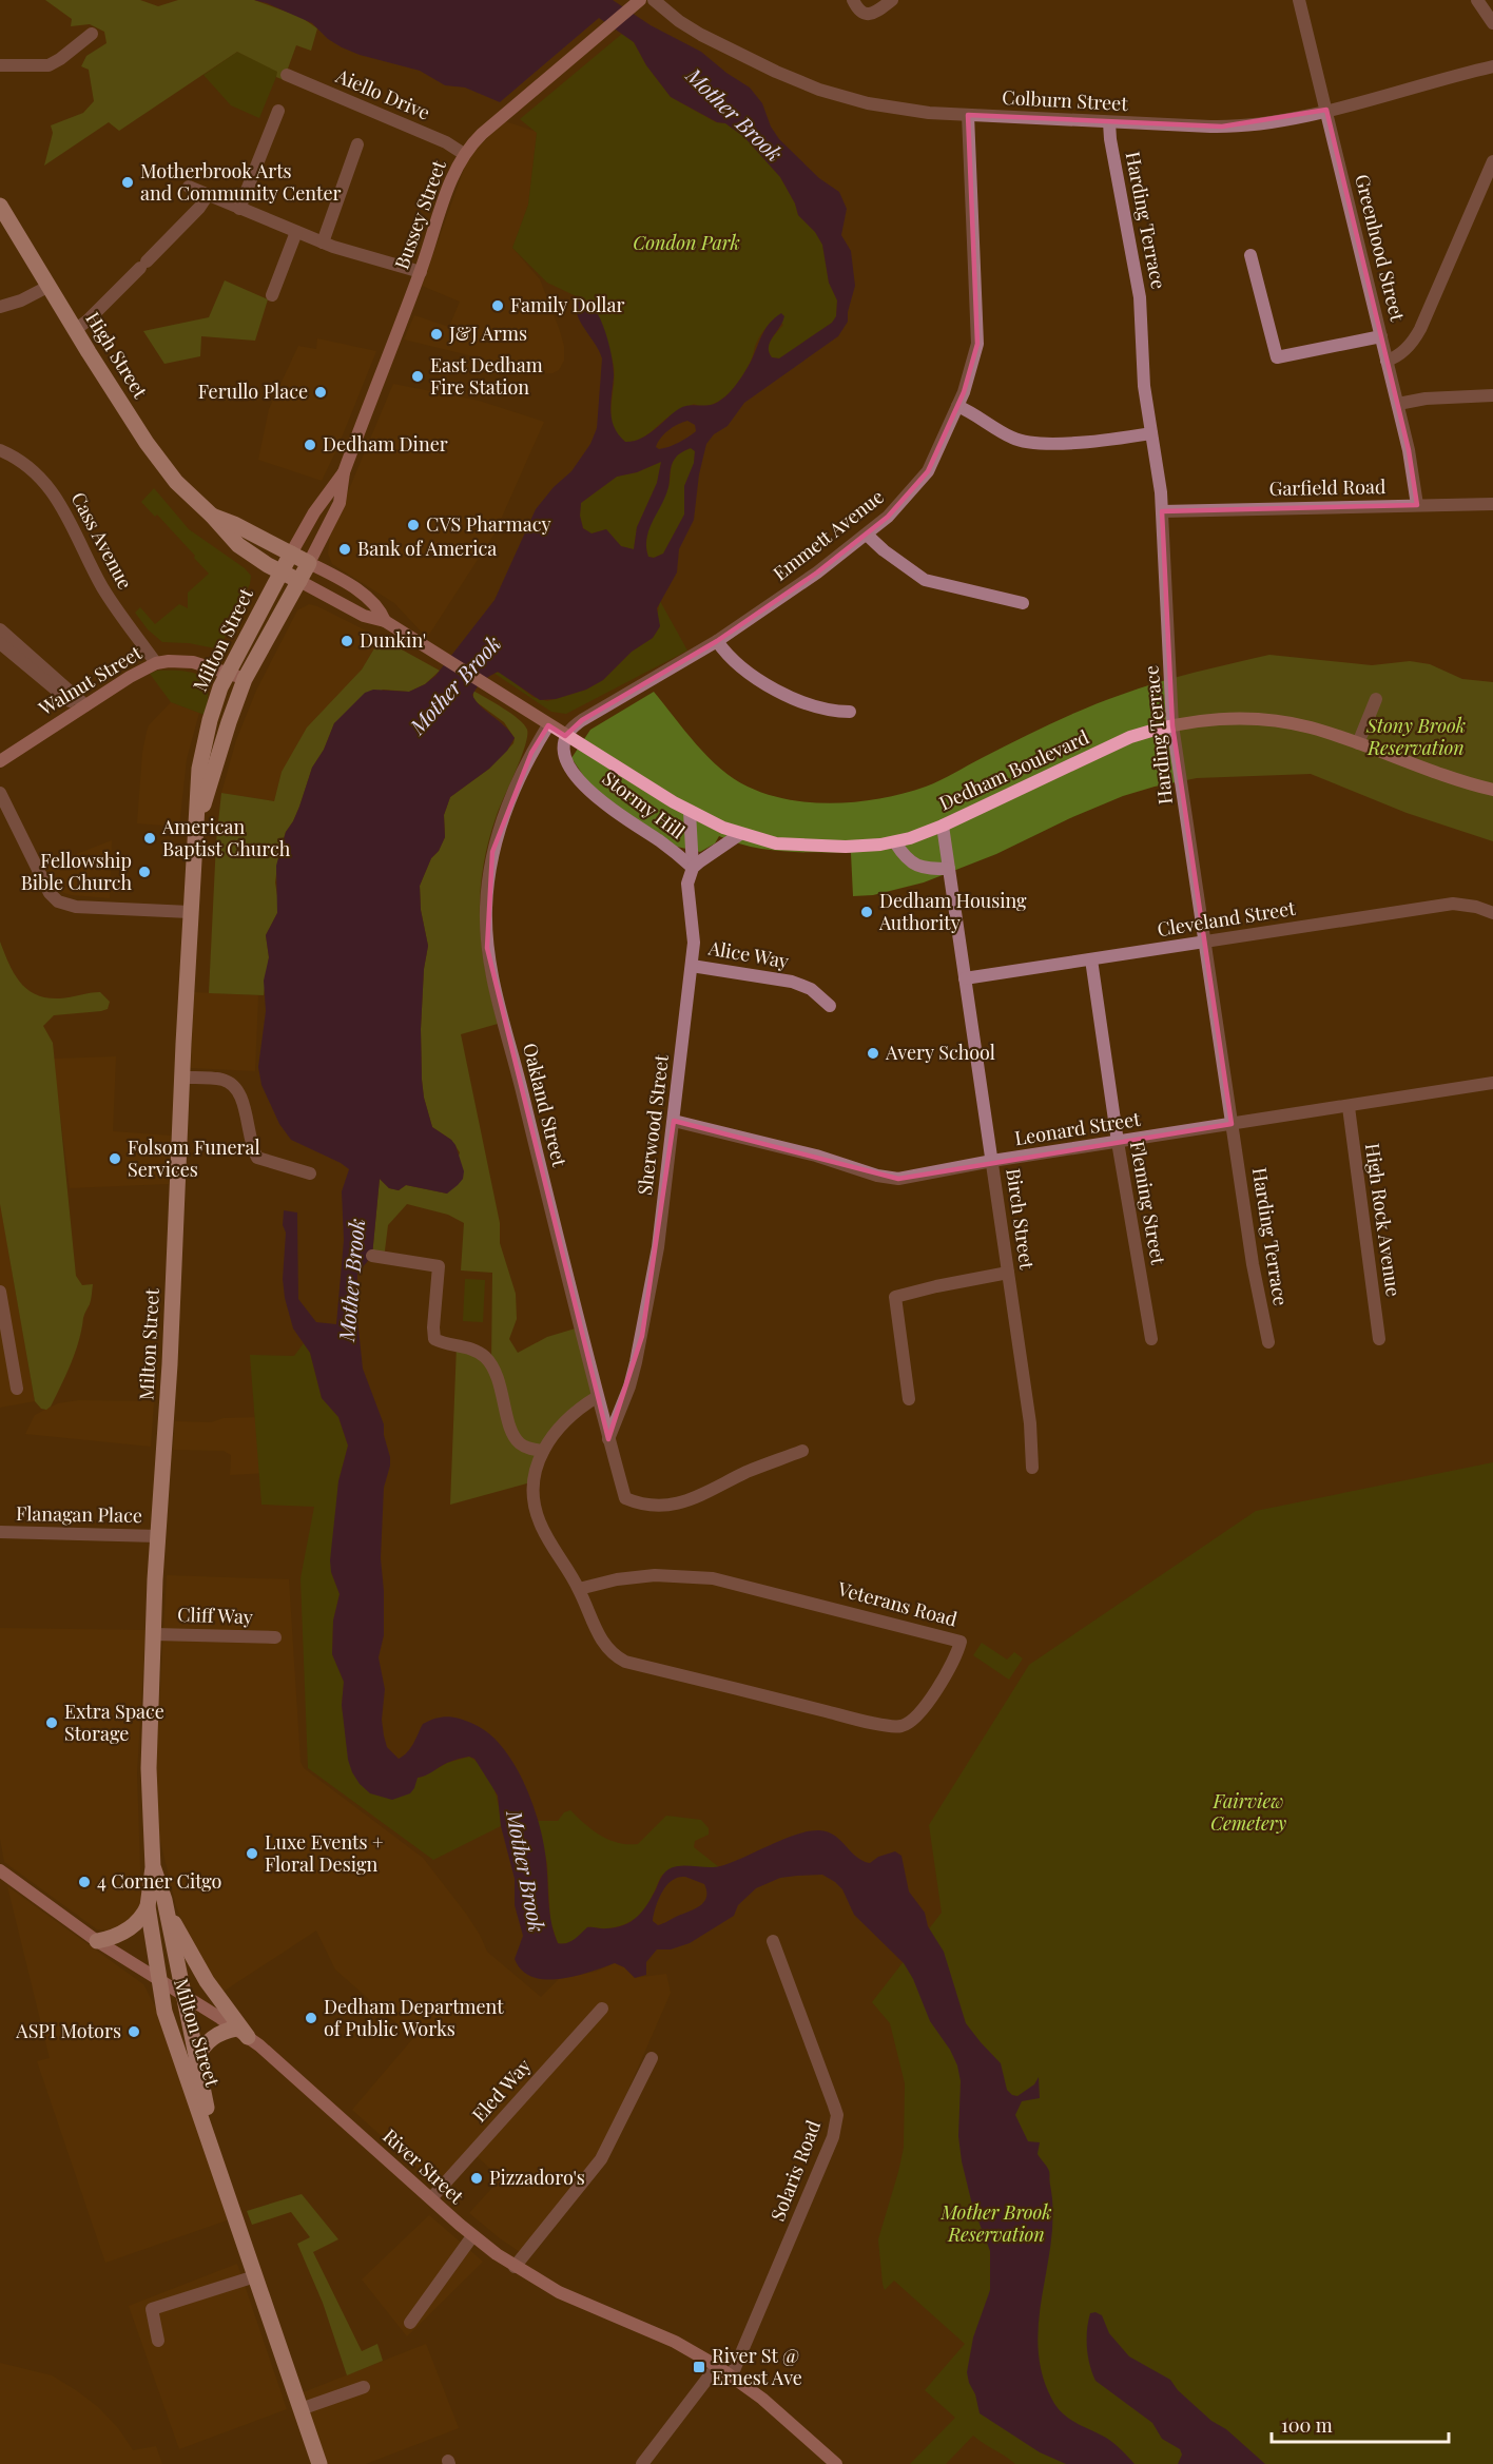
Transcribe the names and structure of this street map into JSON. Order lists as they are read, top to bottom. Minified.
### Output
{"streets":{"main road":["Bussey Street","High Street","Milton Street","Walnut Street","Dedham Boulevard","River Street"],"street":["Aiello Drive","Colburn Street","Harding Terrace","Greenhood Street","Garfield Road","Emmett Avenue","Cass Avenue","Stormy Hill","Cleveland Street","Alice Way","Oakland Street","Sherwood Street","Leonard Street","Fleming Street","Birch Street","High Rock Avenue","Flanagan Place","Veterans Road","Cliff Way","Eled Way","Solaris Road"]},"crossings":[["Aiello Drive","Bussey Street"],["Colburn Street","Harding Terrace"],["Colburn Street","Greenhood Street"],["Colburn Street","Emmett Avenue"],["Bussey Street","High Street"],["Bussey Street","Milton Street"],["Harding Terrace","Garfield Road"],["Harding Terrace","Dedham Boulevard"],["Harding Terrace","Cleveland Street"],["Harding Terrace","Leonard Street"],["Greenhood Street","Garfield Road"],["High Street","Milton Street"],["Emmett Avenue","Dedham Boulevard"],["Emmett Avenue","Stormy Hill"],["Cass Avenue","Walnut Street"],["Milton Street","Walnut Street"],["Milton Street","Flanagan Place"],["Milton Street","Cliff Way"],["Milton Street","River Street"],["Dedham Boulevard","Stormy Hill"],["Dedham Boulevard","Oakland Street"],["Dedham Boulevard","Sherwood Street"],["Dedham Boulevard","Birch Street"],["Stormy Hill","Sherwood Street"],["Cleveland Street","Fleming Street"],["Cleveland Street","Birch Street"],["Alice Way","Sherwood Street"],["Oakland Street","Sherwood Street"],["Oakland Street","Veterans Road"],["Sherwood Street","Leonard Street"],["Leonard Street","Fleming Street"],["Leonard Street","Birch Street"],["Leonard Street","High Rock Avenue"],["Eled Way","River Street"],["River Street","Solaris Road"]],"water":["Mother Brook"],"parks":["Condon Park","Stony Brook Reservation","Fairview Cemetery","Mother Brook Reservation"],"places":{"other":["Motherbrook Arts and Community Center","Family Dollar","J&J Arms","East Dedham Fire Station","Ferullo Place","Dedham Diner","CVS Pharmacy","Bank of America","Dunkin'","American Baptist Church","Fellowship Bible Church","Dedham Housing Authority","Avery School","Folsom Funeral Services","Extra Space Storage","Luxe Events + Floral Design","4 Corner Citgo","Dedham Department of Public Works","ASPI Motors","Pizzadoro's"],"transit":["River St @ Ernest Ave"]},"scale_bar":"100 m"}
